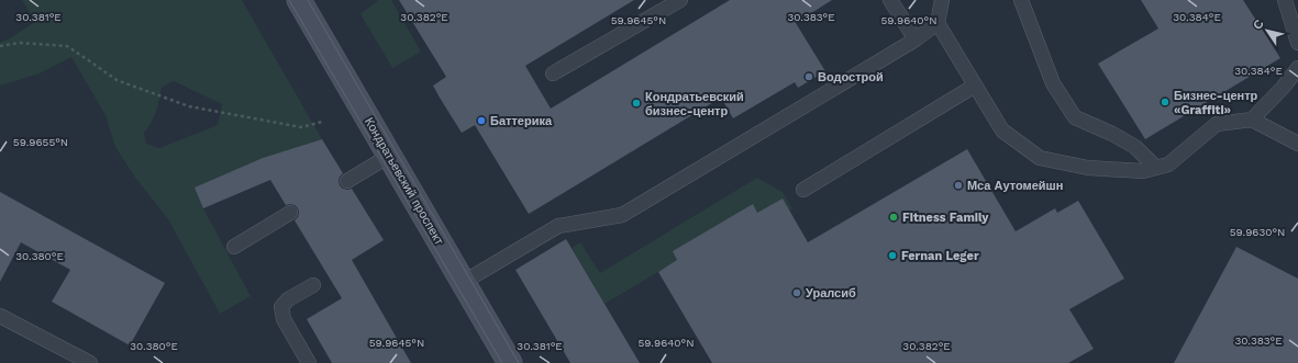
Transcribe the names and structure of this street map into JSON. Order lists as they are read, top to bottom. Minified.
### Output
{"streets":{"main road":["Кондратьевский проспект"]},"places":["Водострой","Бизнес-центр «Graffiti»","Кондратьевский бизнес-центр","Баттерика","Мса Аутомейшн","Fitness Family","Fernan Leger","Уралсиб"],"north":"top left","coordinates":["30.381°E","30.382°E","30.384°E","30.383°E","59.9645°N","59.9640°N","59.9655°N","59.9630°N","30.380°E"]}
